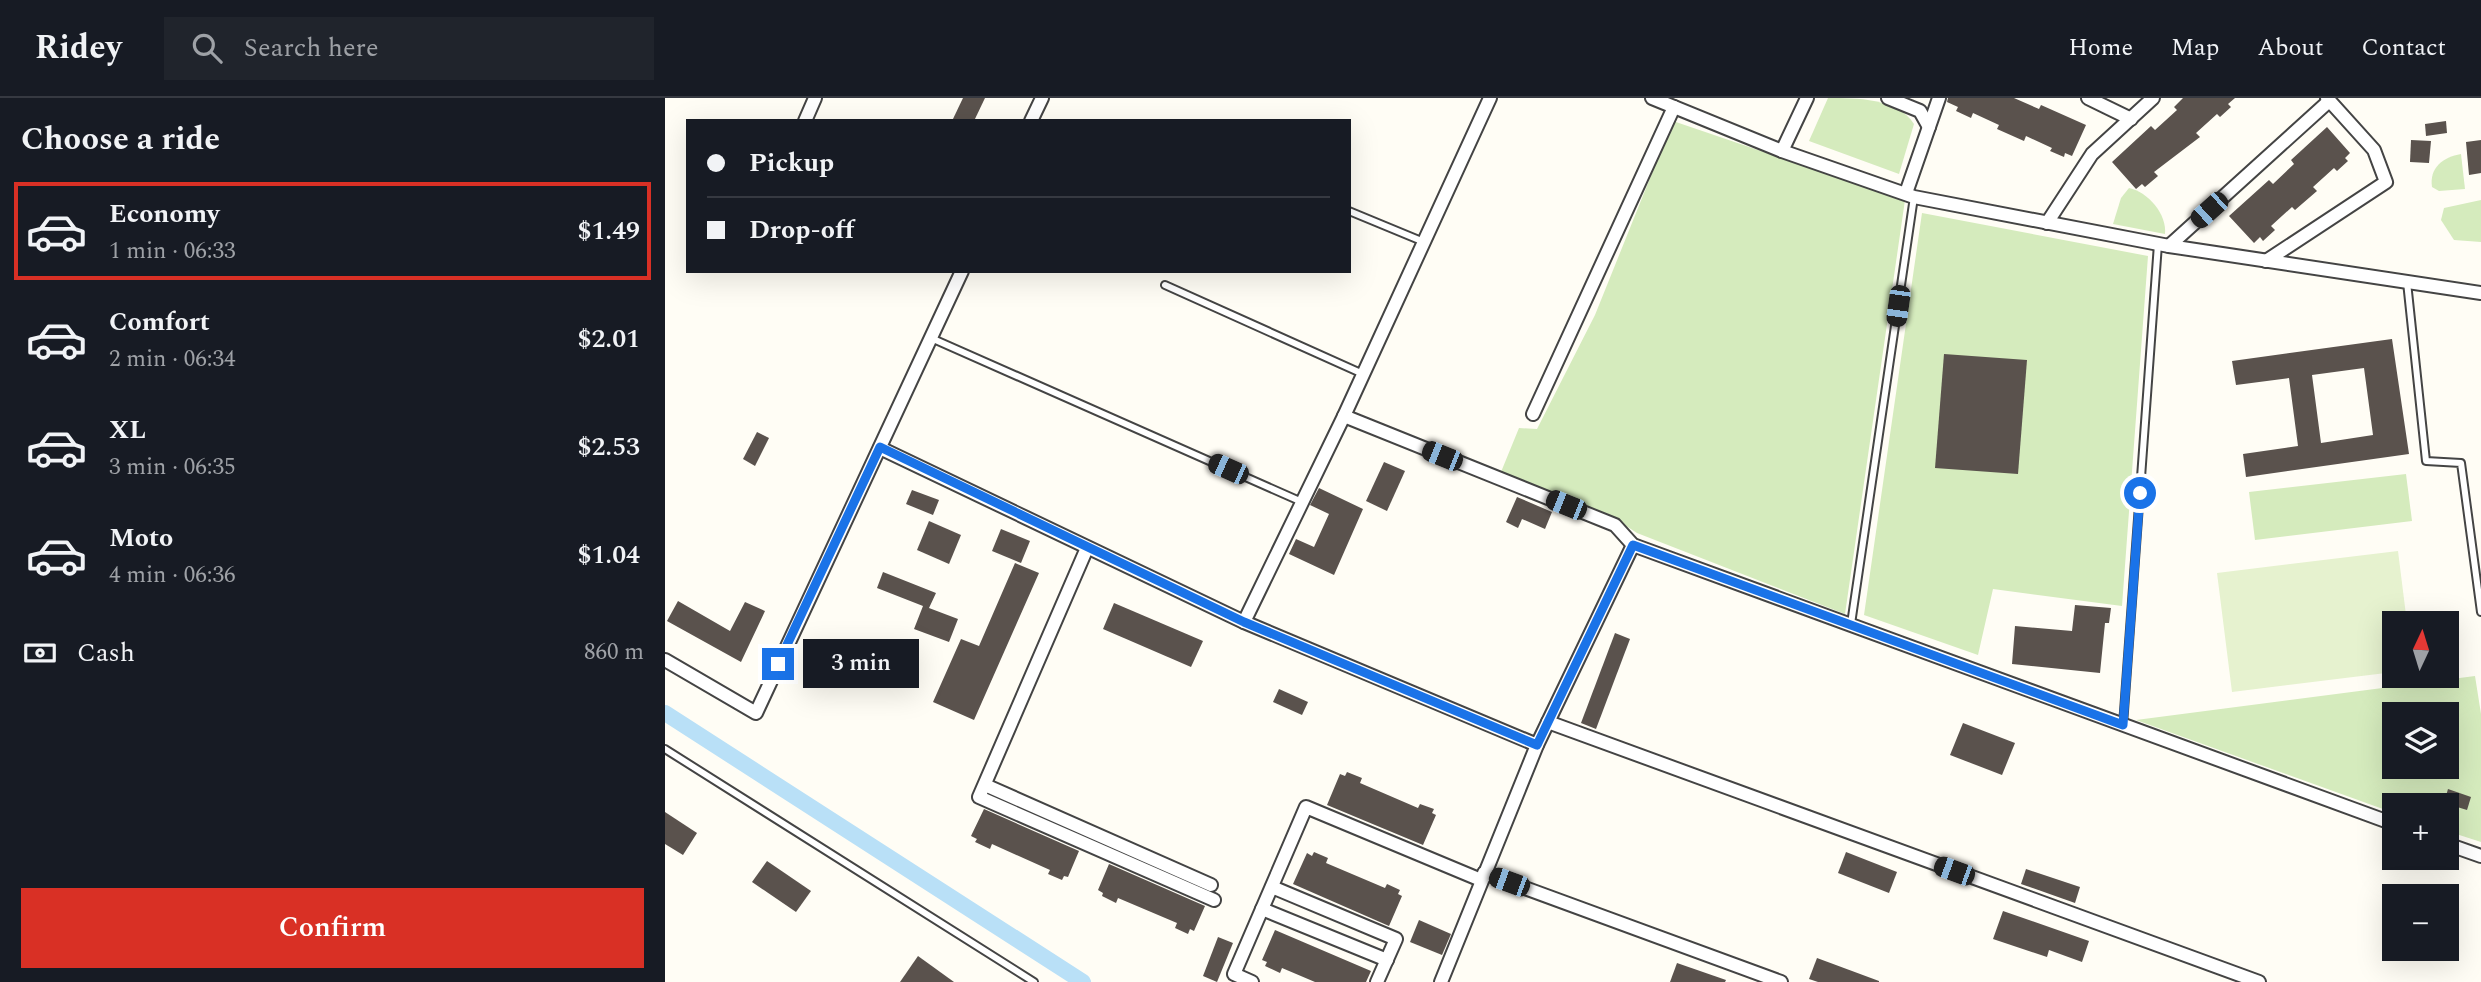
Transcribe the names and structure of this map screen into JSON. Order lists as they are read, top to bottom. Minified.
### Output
{"north":"top","page":{"header":"Ridey","search":"Search here","nav":["Home","Map","About","Contact"],"heading":"Choose a ride","banner":["Pickup","Drop-off"],"list":[{"name":"Economy","note":"1 min · 06:33","value":"$1.49"},{"name":"Comfort","note":"2 min · 06:34","value":"$2.01"},{"name":"XL","note":"3 min · 06:35","value":"$2.53"},{"name":"Moto","note":"4 min · 06:36","value":"$1.04"}],"map_buttons":["+","−"],"pay":["Cash","860 m"],"bubble":"3 min","buttons":"Confirm"}}
